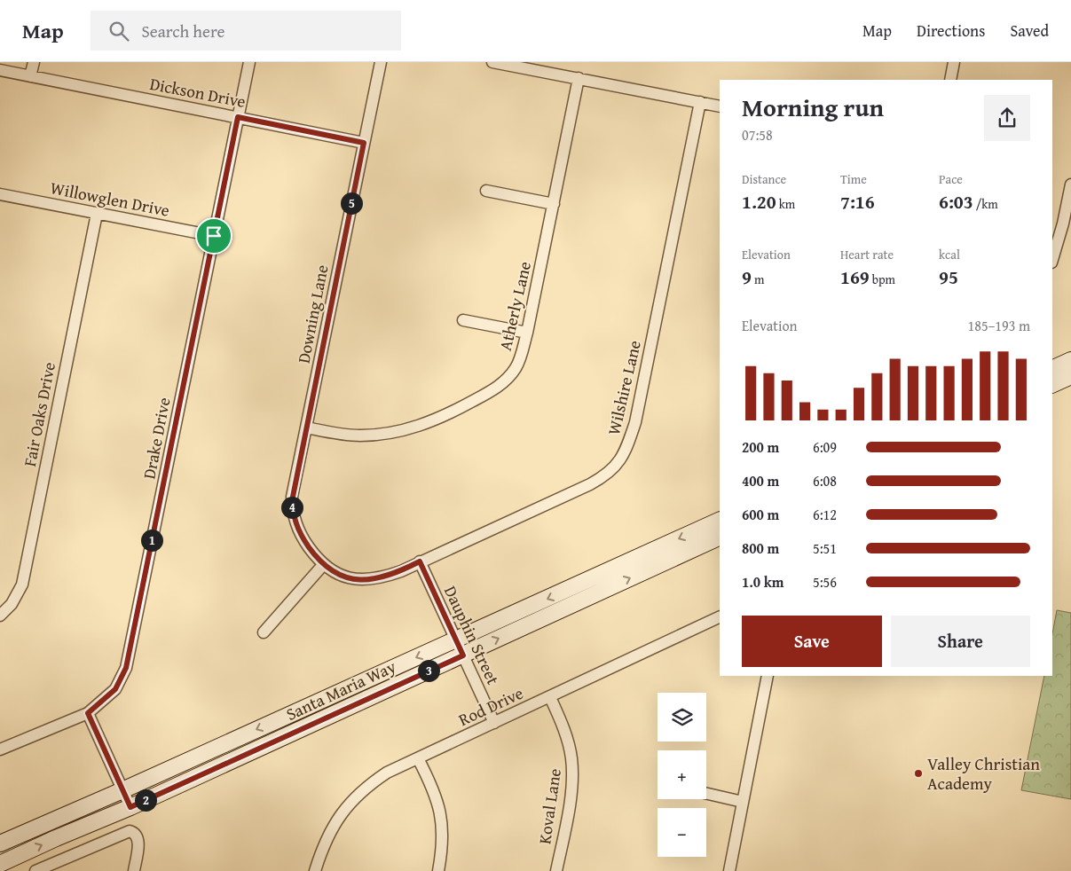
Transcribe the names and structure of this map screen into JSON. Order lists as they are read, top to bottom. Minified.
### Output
{"streets":{"main road":["Santa Maria Way"],"street":["Dickson Drive","Willowglen Drive","Atherly Lane","Downing Lane","Wilshire Lane","Fair Oaks Drive","Drake Drive","Dauphin Street","Rod Drive","Koval Lane"]},"crossings":[["Dickson Drive","Downing Lane"],["Dickson Drive","Drake Drive"],["Willowglen Drive","Fair Oaks Drive"],["Willowglen Drive","Drake Drive"],["Atherly Lane","Downing Lane"],["Downing Lane","Wilshire Lane"],["Wilshire Lane","Dauphin Street"],["Dauphin Street","Santa Maria Way"],["Dauphin Street","Rod Drive"],["Rod Drive","Koval Lane"]],"places":["Valley Christian Academy"],"page":{"header":"Map","search":"Search here","nav":["Map","Directions","Saved"],"heading":["Morning run","07:58"],"stats":[["Distance","1.20 km"],["Time","7:16"],["Pace","6:03 /km"],["Elevation","9 m"],["Heart rate","169 bpm"],["kcal","95"]],"pins":["5","4","1","3","2"],"chart":["Elevation","185–193 m"],"list":[{"name":"200 m","note":"6:09"},{"name":"400 m","note":"6:08"},{"name":"600 m","note":"6:12"},{"name":"800 m","note":"5:51"},{"name":"1.0 km","note":"5:56"}],"buttons":["Save","Share"],"map_buttons":["+","−"]}}
